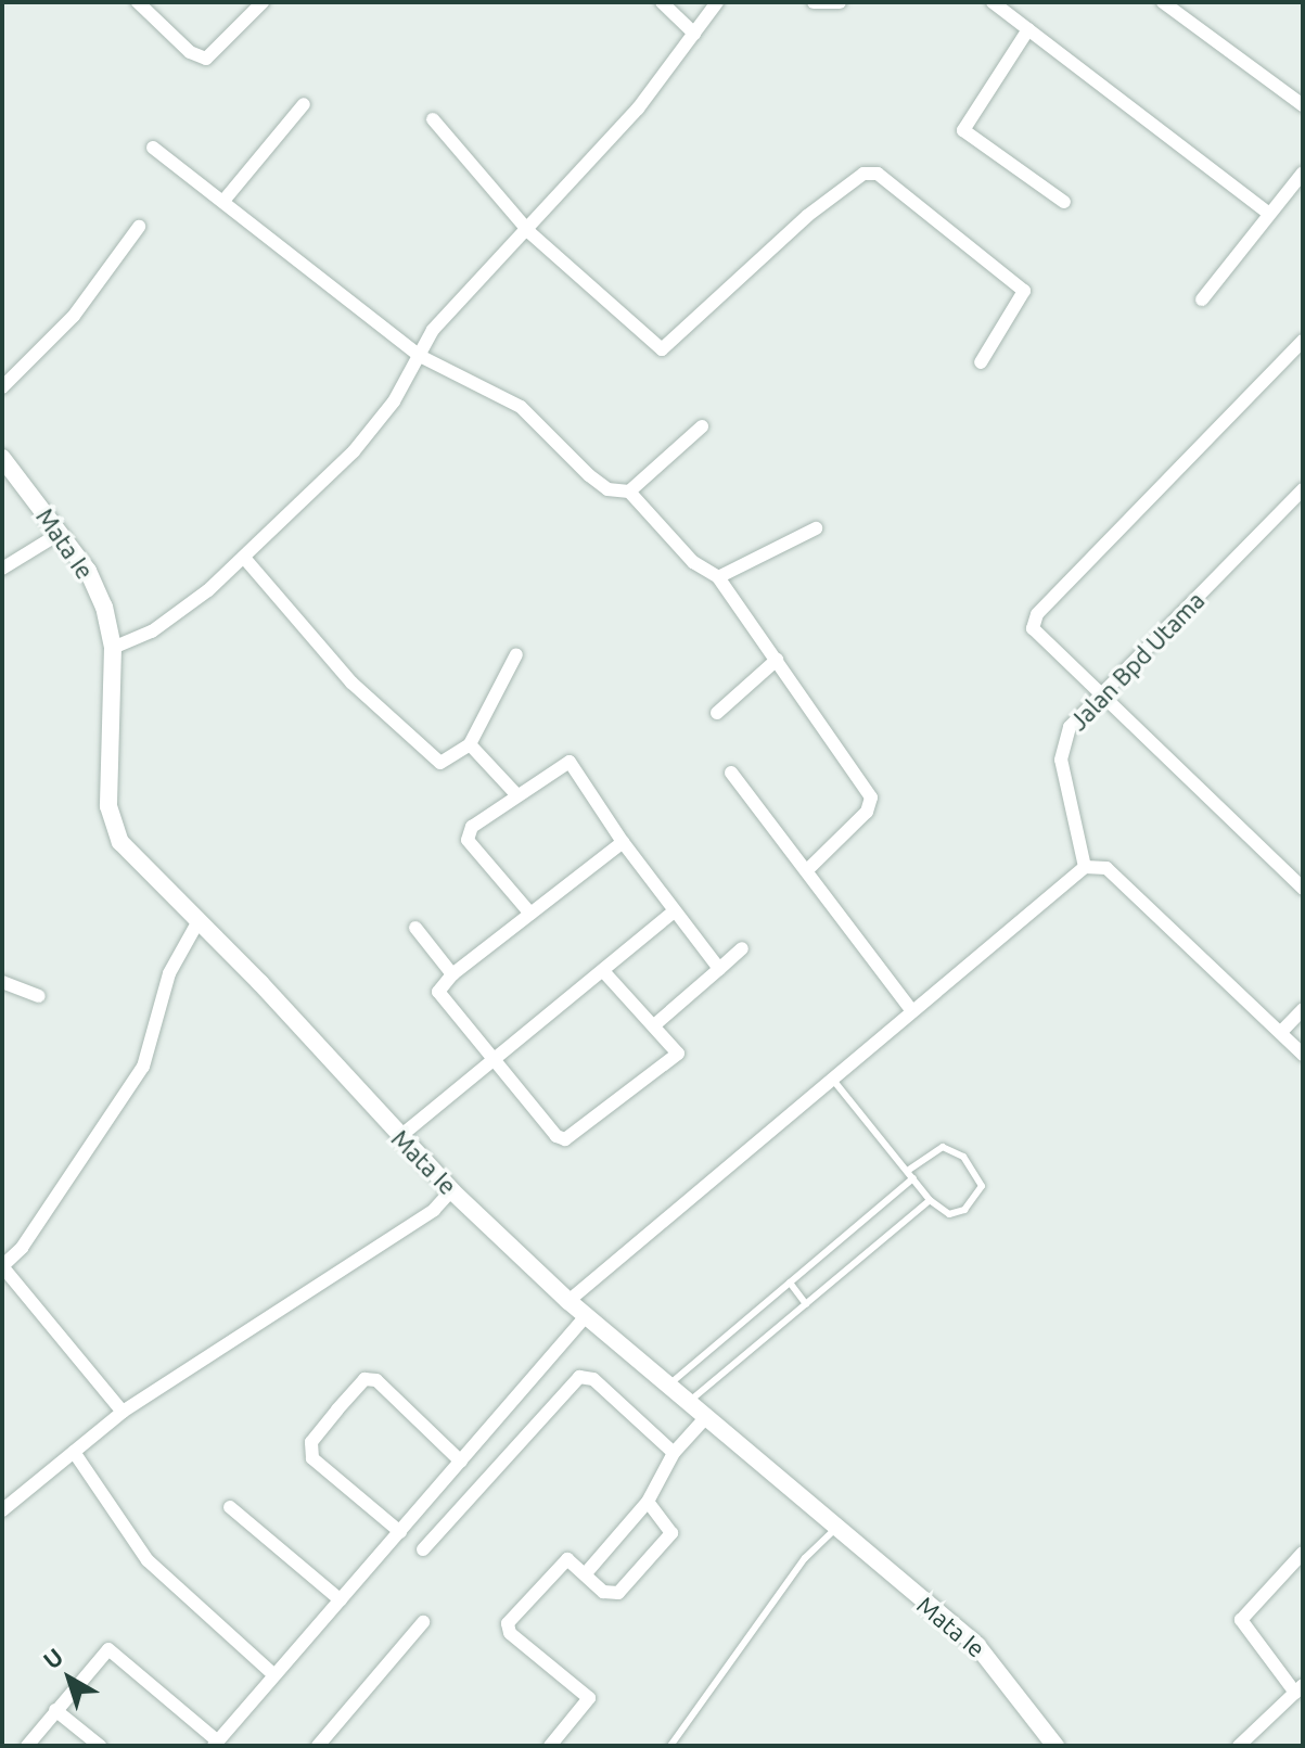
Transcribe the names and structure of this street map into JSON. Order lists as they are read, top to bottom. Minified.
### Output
{"streets":{"street":["Mata Ie","Jalan Bpd Utama"]},"north":"top left"}
